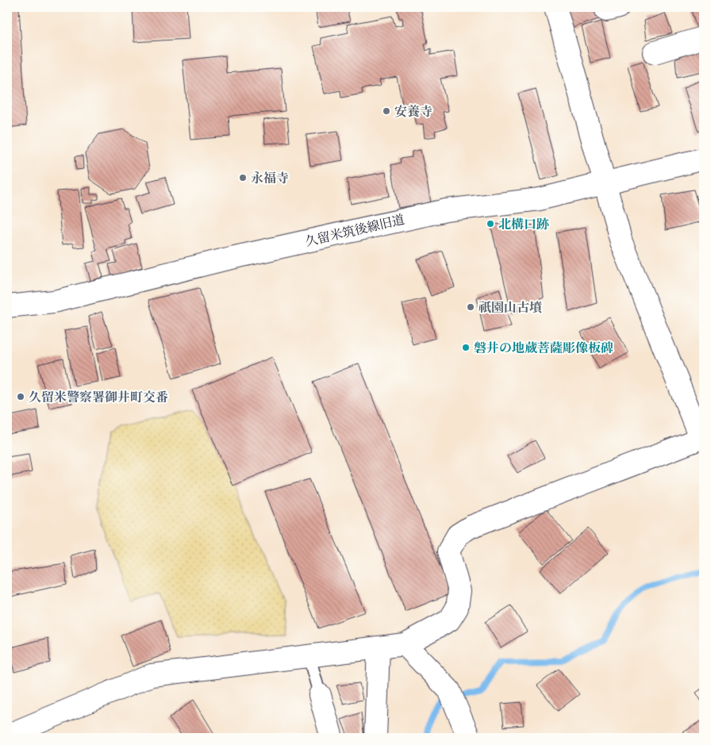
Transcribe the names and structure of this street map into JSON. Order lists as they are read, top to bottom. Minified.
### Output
{"streets":{"street":["久留米筑後線旧道"]},"places":["安養寺","永福寺","北構口跡","祇園山古墳","磐井の地蔵菩薩彫像板碑","久留米警察署御井町交番"]}
